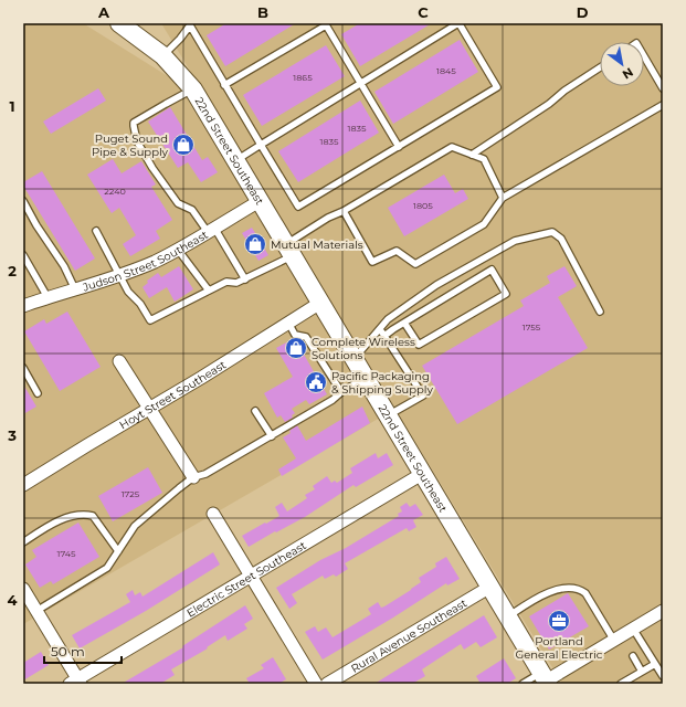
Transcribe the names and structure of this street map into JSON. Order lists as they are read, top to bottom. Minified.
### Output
{"streets":{"street":["22nd Street Southeast","Judson Street Southeast","Hoyt Street Southeast","Electric Street Southeast","Rural Avenue Southeast"]},"crossings":[["22nd Street Southeast","Judson Street Southeast"],["22nd Street Southeast","Hoyt Street Southeast"],["22nd Street Southeast","Electric Street Southeast"],["22nd Street Southeast","Rural Avenue Southeast"]],"places":{"shop":["Puget Sound Pipe & Supply","Mutual Materials","Complete Wireless Solutions"],"public building":["Pacific Packaging & Shipping Supply"],"office":["Portland General Electric"]},"house_numbers":["1845","1865","1835","1835","2240","1805","1755","1725","1745"],"scale_bar":"50 m","north":"bottom right","grid":{"columns":["A","B","C","D"],"rows":["1","2","3","4"]}}
